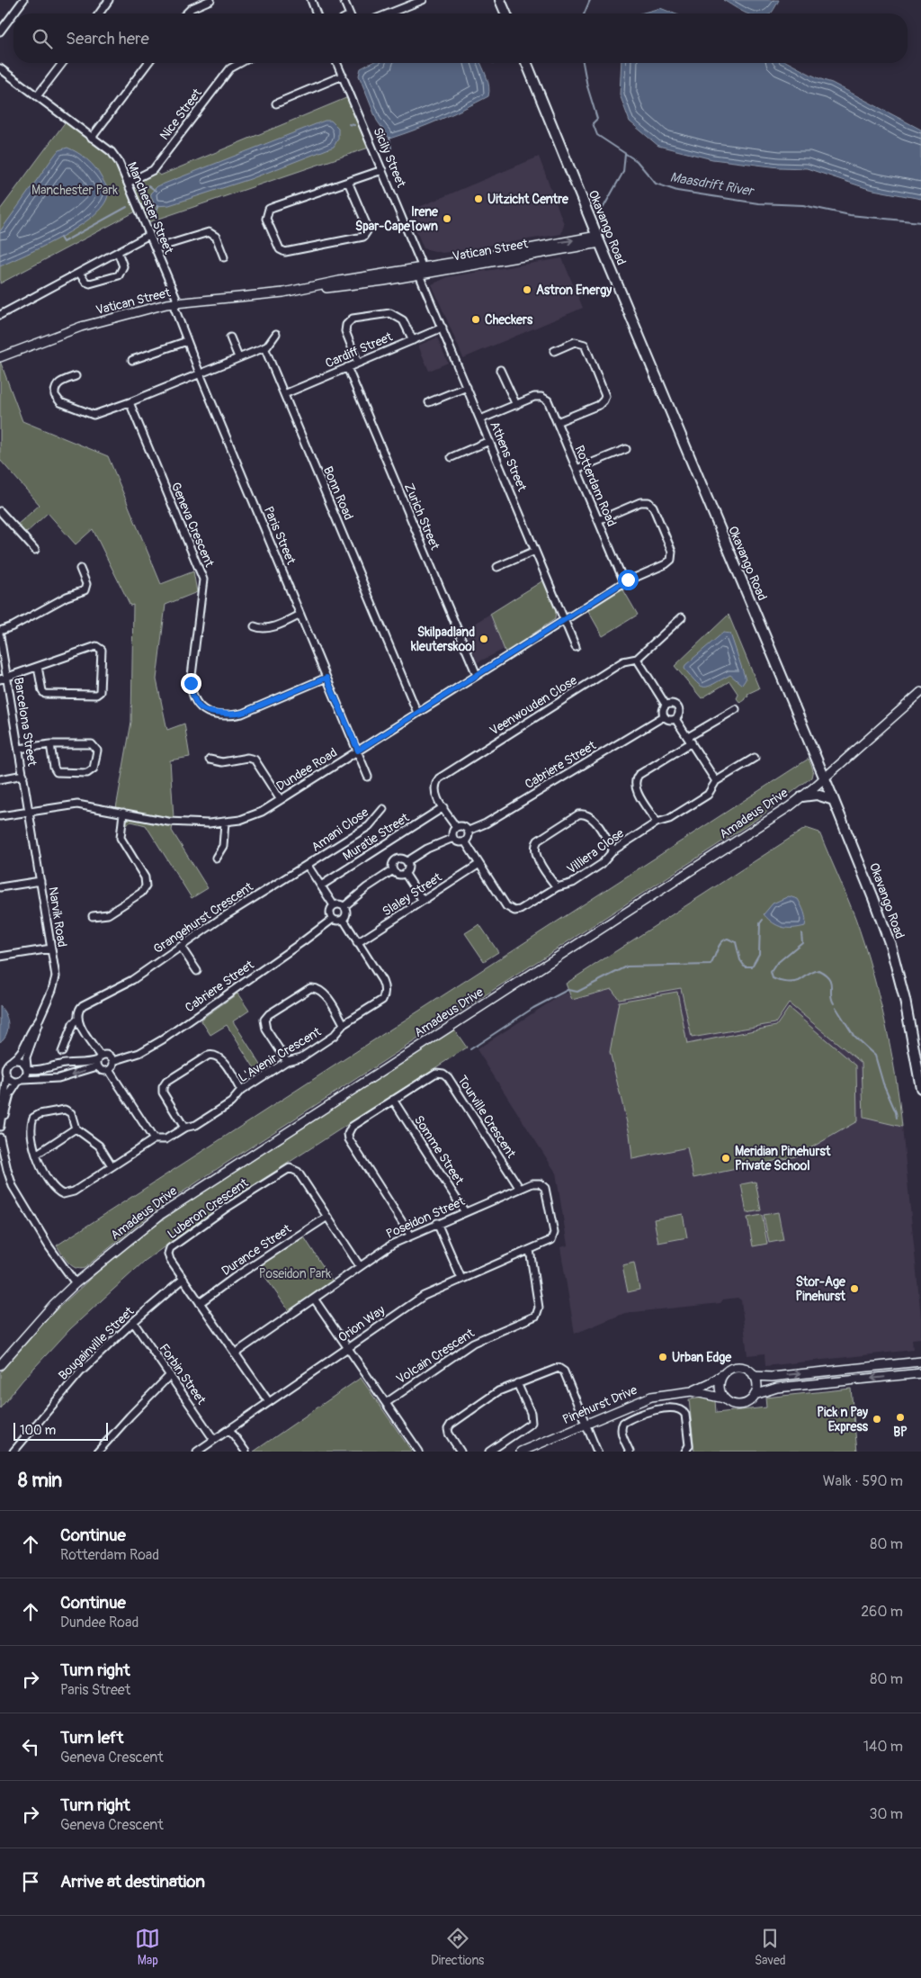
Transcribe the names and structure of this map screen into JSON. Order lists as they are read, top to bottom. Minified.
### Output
{"streets":{"main road":["Okavango Road"],"street":["Nice Street","Sicily Street","Manchester Street","Vatican Street","Cardiff Street","Athens Street","Rotterdam Road","Bonn Road","Zurich Street","Geneva Crescent","Paris Street","Veenwouden Close","Barcelona Street","Cabriere Street","Dundee Road","Amadeus Drive","Amani Close","Muratie Street","Villiera Close","Slaley Street","Narvik Road","Grangehurst Crescent","L'Avenir Crescent","Tourville Crescent","Somme Street","Luberon Crescent","Poseidon Street","Durance Street","Orion Way","Bougainville Street","Volcain Crescent","Forbin Street","Pinehurst Drive"]},"crossings":[["Nice Street","Manchester Street"],["Sicily Street","Vatican Street"],["Sicily Street","Athens Street"],["Manchester Street","Vatican Street"],["Manchester Street","Paris Street"],["Okavango Road","Vatican Street"],["Okavango Road","Amadeus Drive"],["Vatican Street","Athens Street"],["Vatican Street","Paris Street"],["Cardiff Street","Athens Street"],["Cardiff Street","Bonn Road"],["Cardiff Street","Zurich Street"],["Athens Street","Rotterdam Road"],["Athens Street","Dundee Road"],["Bonn Road","Dundee Road"],["Zurich Street","Dundee Road"],["Geneva Crescent","Paris Street"],["Paris Street","Dundee Road"],["Veenwouden Close","Cabriere Street"],["Veenwouden Close","Muratie Street"],["Veenwouden Close","Villiera Close"],["Barcelona Street","Dundee Road"],["Barcelona Street","Narvik Road"],["Cabriere Street","Villiera Close"],["Cabriere Street","L'Avenir Crescent"],["Dundee Road","Narvik Road"],["Amani Close","Grangehurst Crescent"],["Villiera Close","Slaley Street"],["Slaley Street","L'Avenir Crescent"],["Tourville Crescent","Somme Street"],["Tourville Crescent","Poseidon Street"],["Somme Street","Poseidon Street"],["Luberon Crescent","Poseidon Street"],["Luberon Crescent","Durance Street"],["Luberon Crescent","Orion Way"],["Luberon Crescent","Bougainville Street"],["Poseidon Street","Orion Way"],["Orion Way","Volcain Crescent"],["Orion Way","Forbin Street"],["Bougainville Street","Forbin Street"]],"water":["Maasdrift River"],"parks":["Manchester Park","Poseidon Park"],"places":["Uitzicht Centre","Irene Spar-CapeTown","Astron Energy","Checkers","Skilpadland kleuterskool","Meridian Pinehurst Private School","Stor-Age Pinehurst","Urban Edge","BP","Pick n Pay Express"],"scale_bar":"100 m","page":{"search":"Search here","scale":"100 m","heading":["8 min","Walk · 590 m"],"list":[["Continue","Rotterdam Road","80 m"],["Continue","Dundee Road","260 m"],["Turn right","Paris Street","80 m"],["Turn left","Geneva Crescent","140 m"],["Turn right","Geneva Crescent","30 m"],"Arrive at destination"],"nav":["Map","Directions","Saved"]}}
